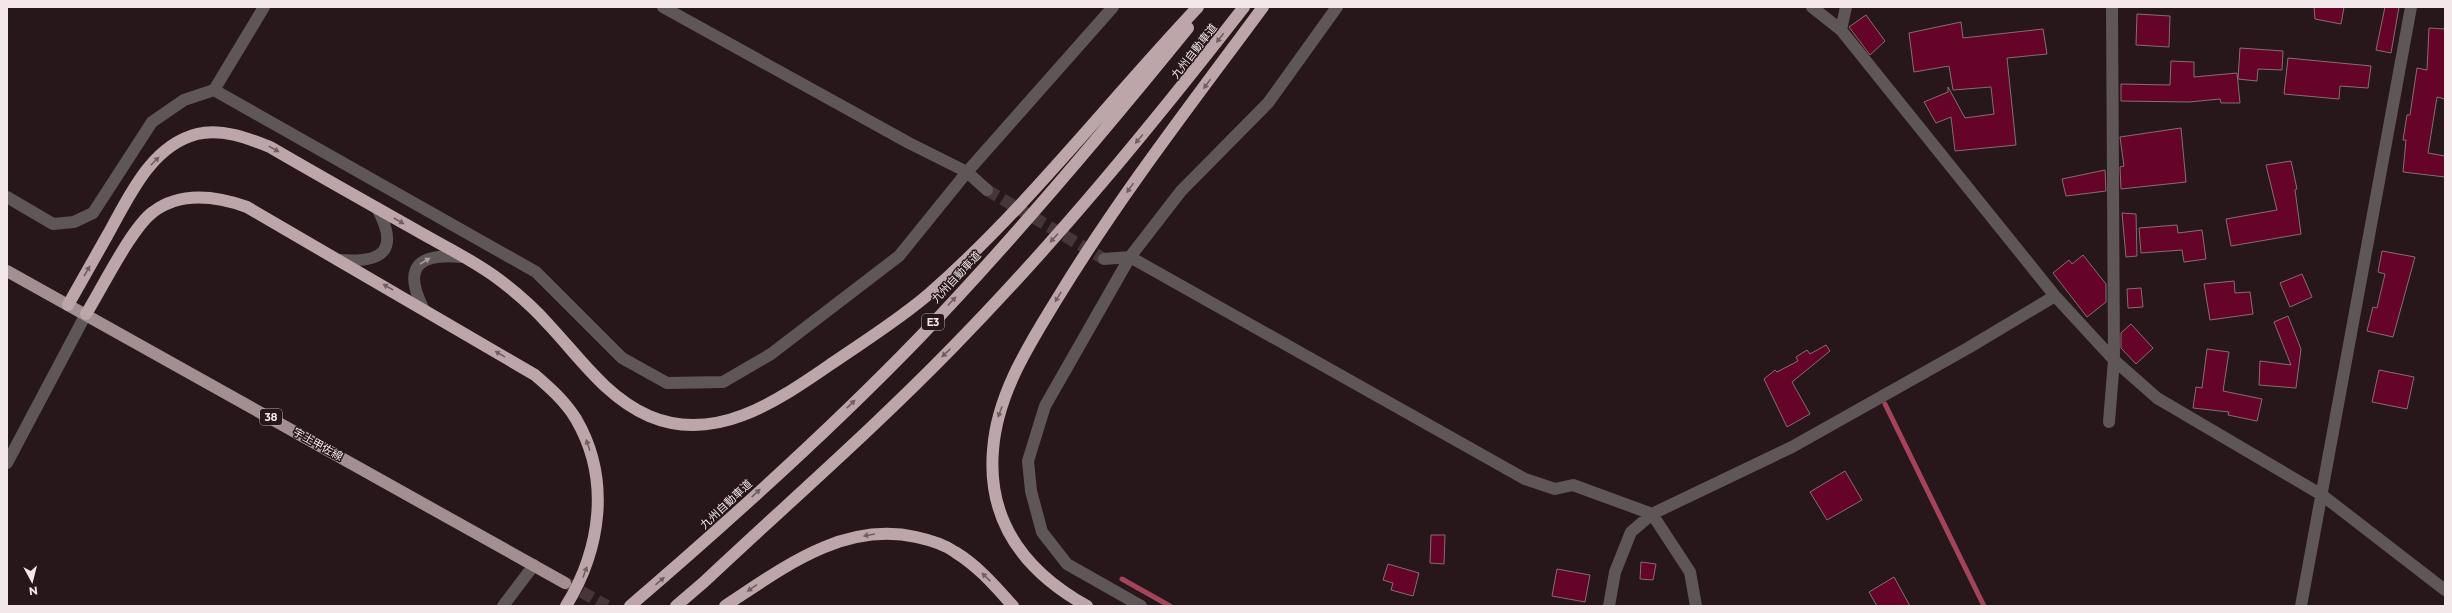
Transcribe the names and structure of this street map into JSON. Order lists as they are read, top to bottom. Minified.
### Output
{"streets":{"highway":["九州自動車道","E3"],"main road":["38","宇土甲佐線"]},"north":"bottom"}
